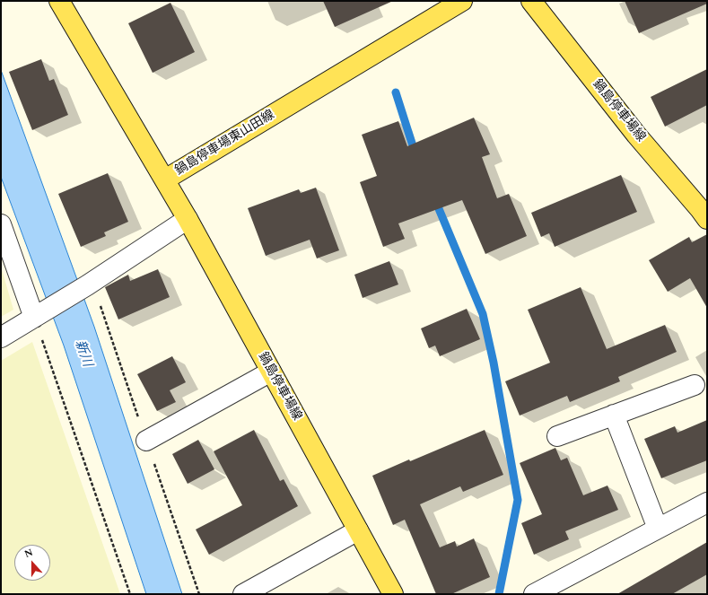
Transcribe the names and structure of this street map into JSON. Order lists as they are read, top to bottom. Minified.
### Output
{"streets":{"main road":["鍋島停車場線","鍋島停車場東山田線"]},"crossings":[["鍋島停車場線","鍋島停車場東山田線"]],"water":["新川"],"north":"top"}
